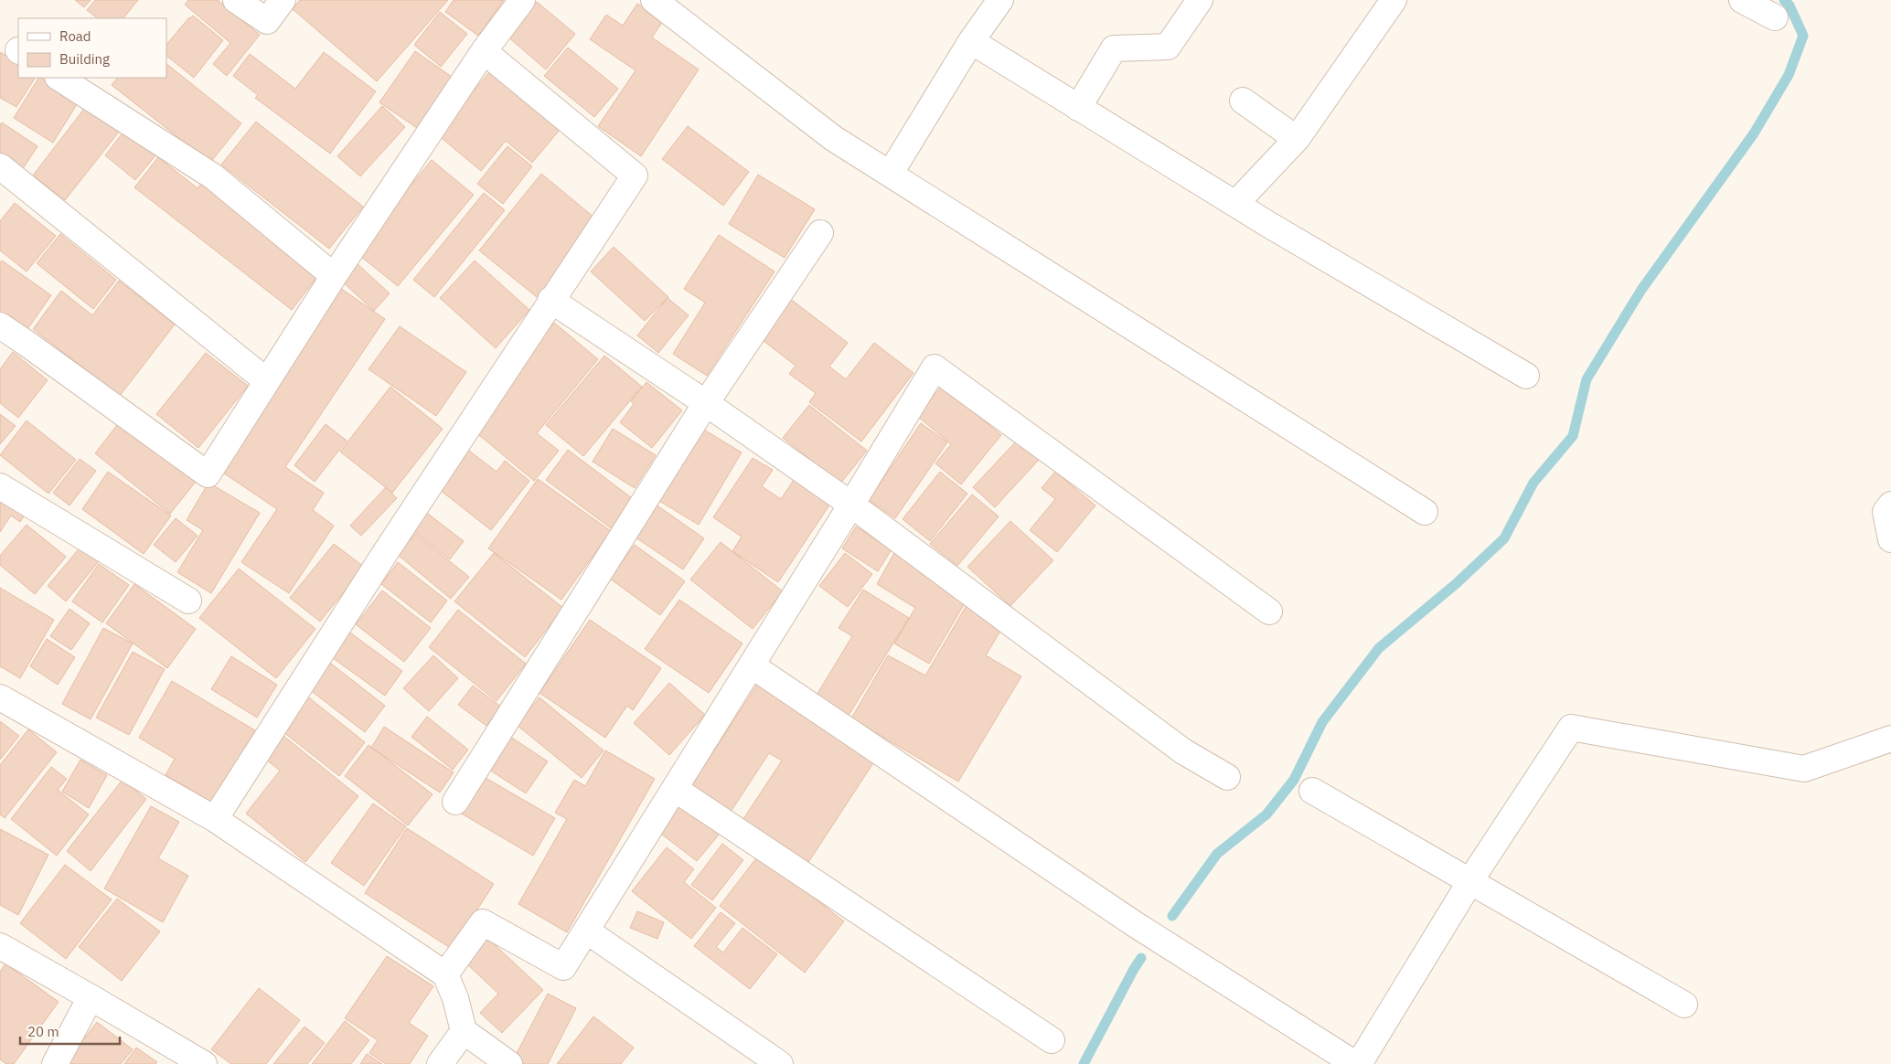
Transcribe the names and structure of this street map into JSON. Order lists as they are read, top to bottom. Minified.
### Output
{"legend":["Road","Building"],"scale_bar":"20 m"}
